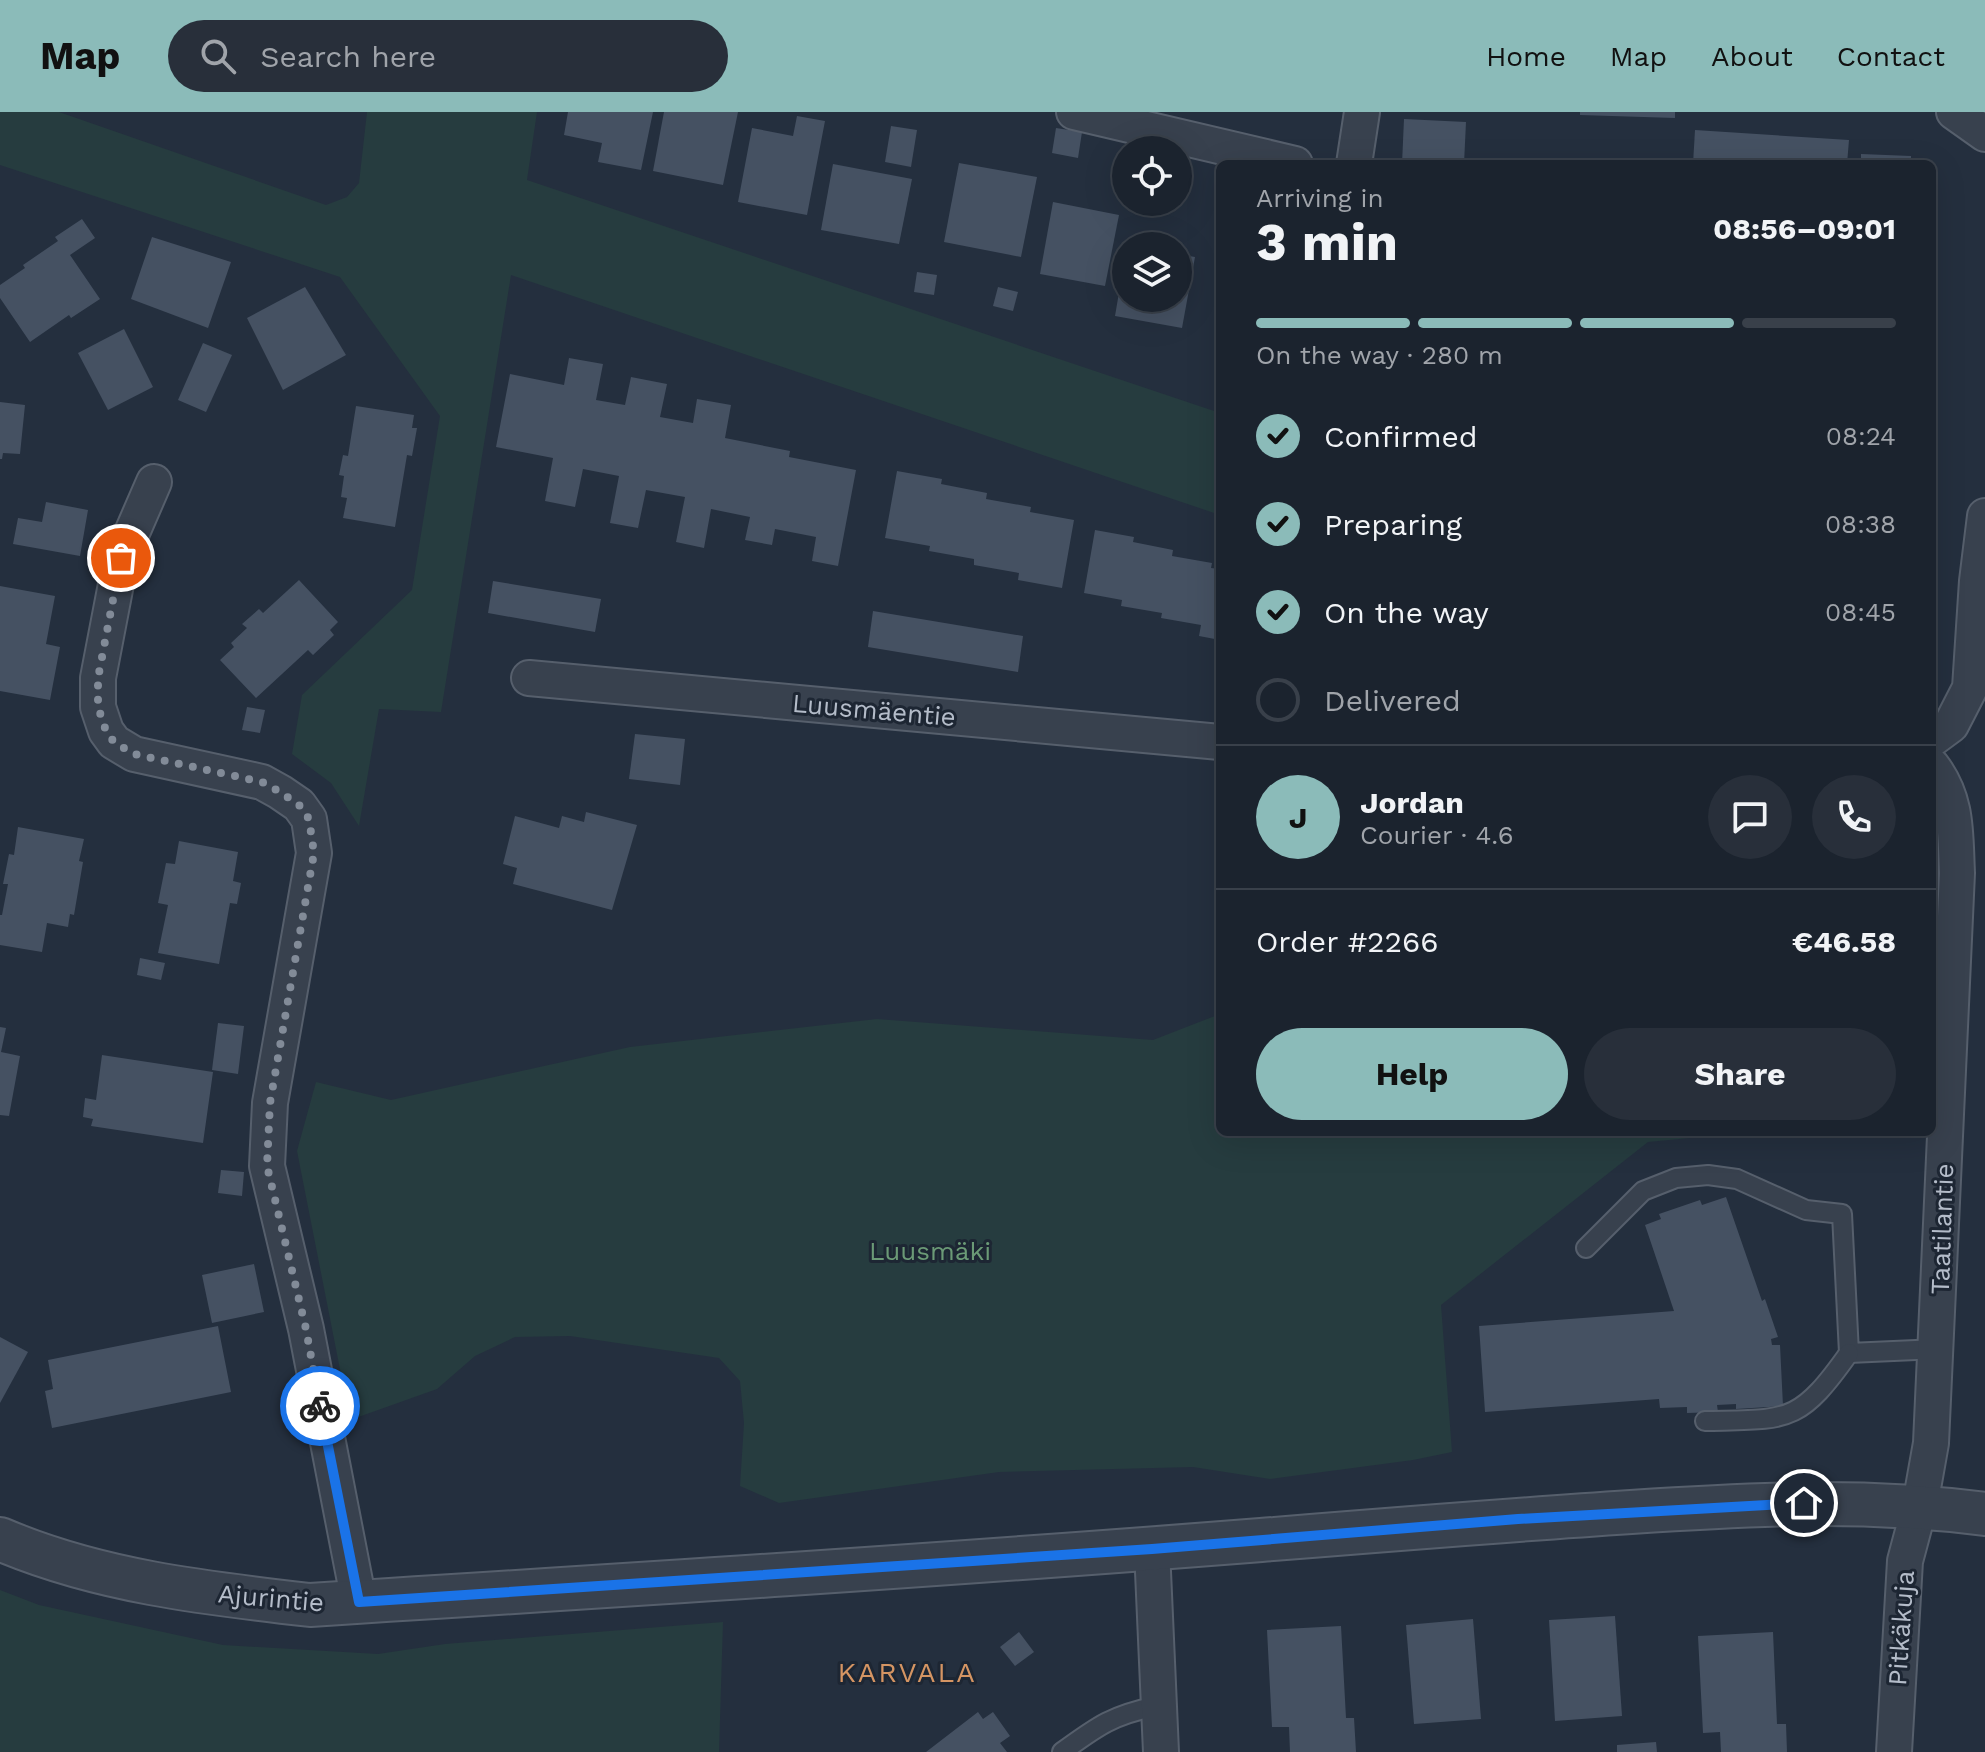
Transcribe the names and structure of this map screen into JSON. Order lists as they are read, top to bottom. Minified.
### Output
{"streets":{"street":["Luusmäentie","Taatilantie","Ajurintie","Pitkäkuja"]},"crossings":[["Taatilantie","Ajurintie"],["Taatilantie","Pitkäkuja"],["Ajurintie","Pitkäkuja"]],"districts":["KARVALA"],"parks":["Luusmäki"],"page":{"header":"Map","search":"Search here","nav":["Home","Map","About","Contact"],"heading":["3 min","Arriving in","08:56–09:01"],"panel":["Jordan","Courier · 4.6","Order #2266","€46.58"],"bar":"On the way · 280 m","list":[["Confirmed","08:24"],["Preparing","08:38"],["On the way","08:45"],"Delivered"],"round":"J","buttons":["Help","Share"]}}
